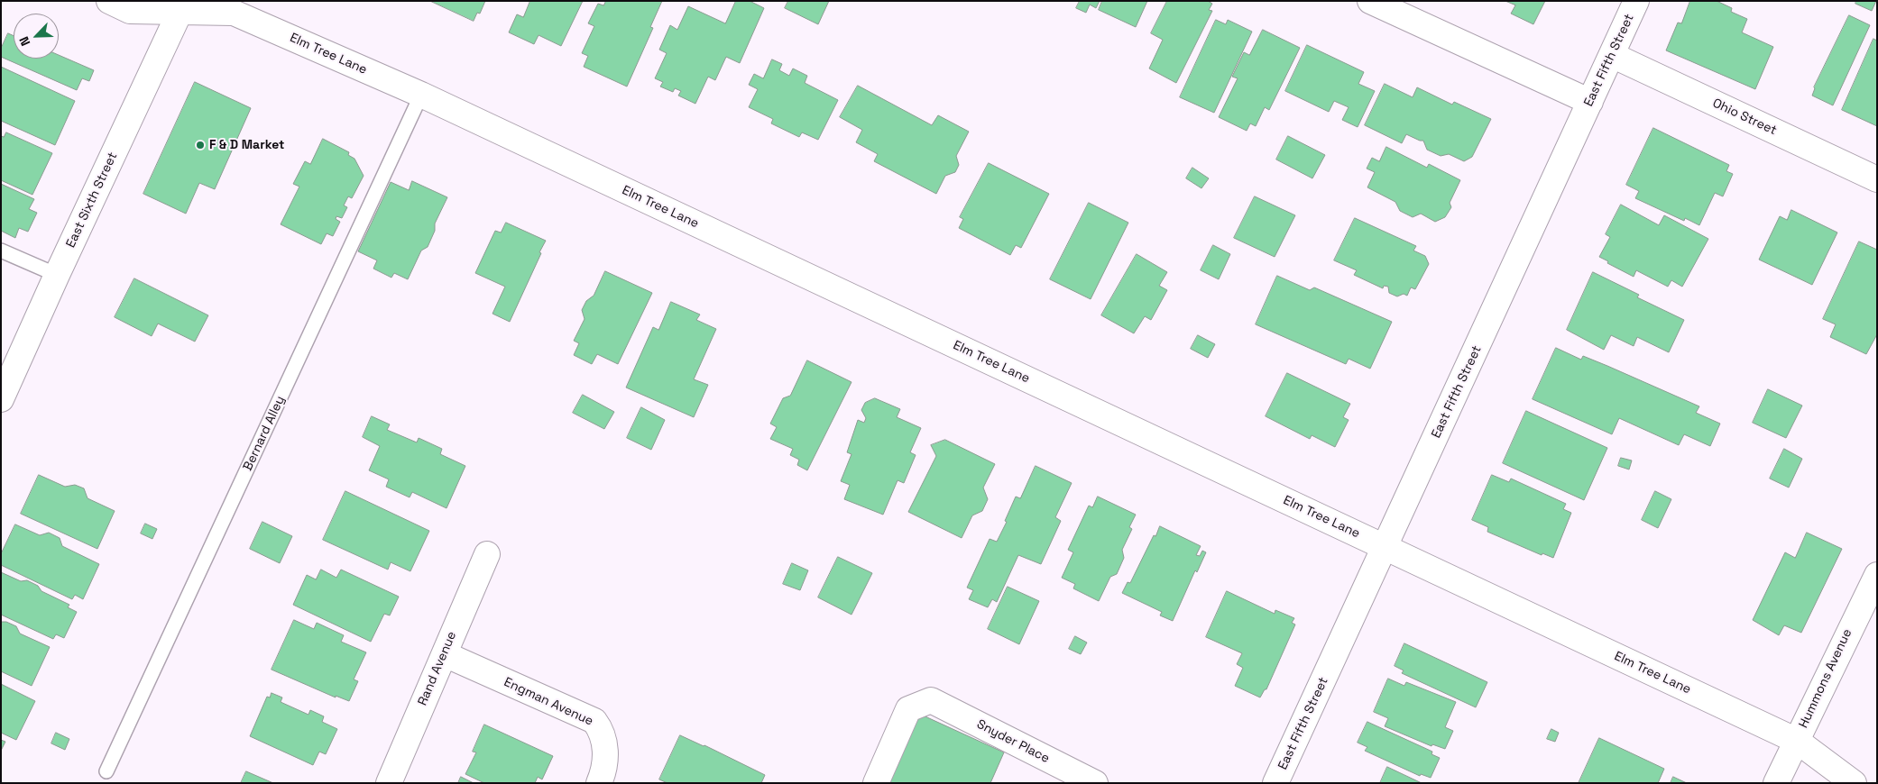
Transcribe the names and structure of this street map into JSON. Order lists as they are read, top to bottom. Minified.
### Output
{"streets":{"street":["Elm Tree Lane","East Fifth Street","Ohio Street","East Sixth Street","Rand Avenue","Hummons Avenue","Engman Avenue","Snyder Place"],"lane":["Bernard Alley"]},"crossings":[["Elm Tree Lane","East Fifth Street"],["Elm Tree Lane","East Sixth Street"],["Elm Tree Lane","Bernard Alley"],["Elm Tree Lane","Hummons Avenue"],["East Fifth Street","Ohio Street"],["Rand Avenue","Engman Avenue"]],"places":["F & D Market"],"north":"bottom left"}
